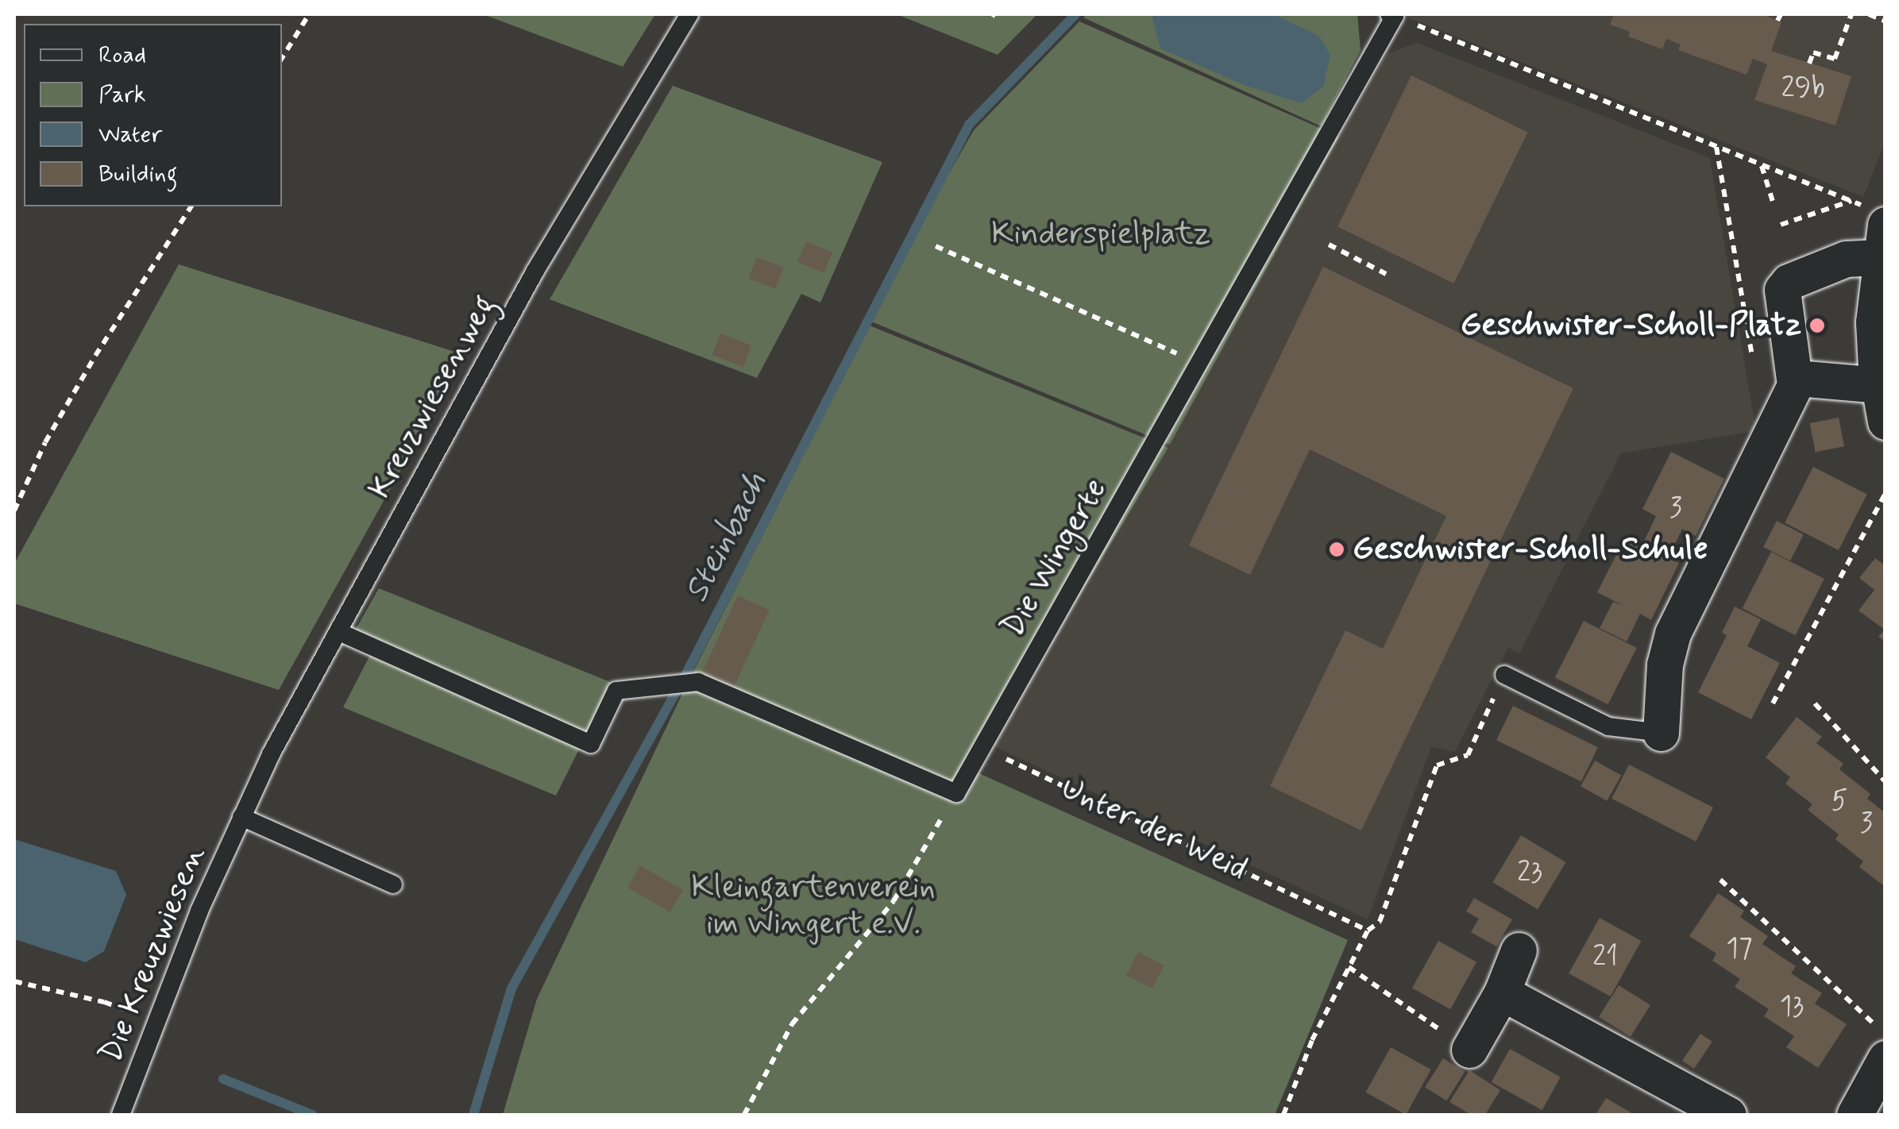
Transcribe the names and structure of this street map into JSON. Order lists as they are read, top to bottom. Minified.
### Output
{"streets":{"lane":["Kreuzwiesenweg","Die Wingerte","Die Kreuzwiesen"],"path":["Unter der Weid"]},"crossings":[["Kreuzwiesenweg","Die Kreuzwiesen"]],"water":["Steinbach"],"parks":["Kinderspielplatz","Kleingartenverein im Wingert e.V."],"places":["Geschwister-Scholl-Platz","Geschwister-Scholl-Schule"],"house_numbers":["29b","3","5","3","23","17","21","13"],"legend":["Road","Park","Water","Building"]}
